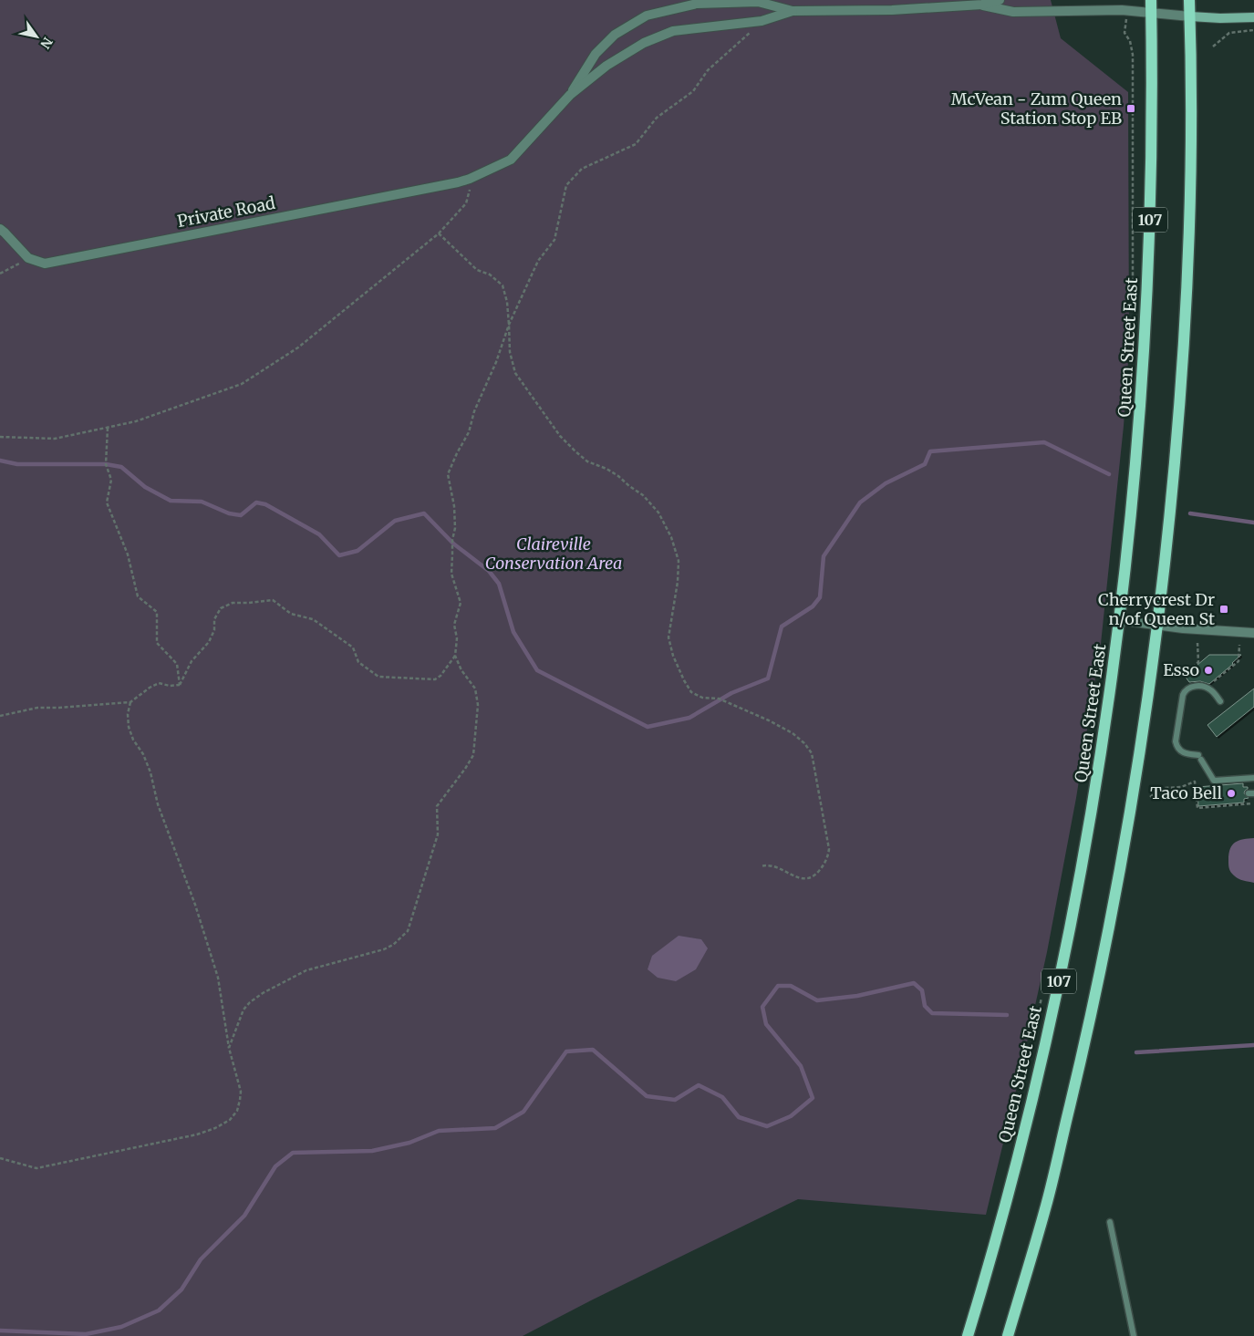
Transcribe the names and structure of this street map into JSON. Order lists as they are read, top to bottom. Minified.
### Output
{"streets":{"main road":["107","Queen Street East"],"street":["Private Road"]},"parks":["Claireville Conservation Area"],"places":{"transit":["McVean - Zum Queen Station Stop EB","Cherrycrest Dr n/of Queen St"],"other":["Esso","Taco Bell"]},"north":"bottom right"}
